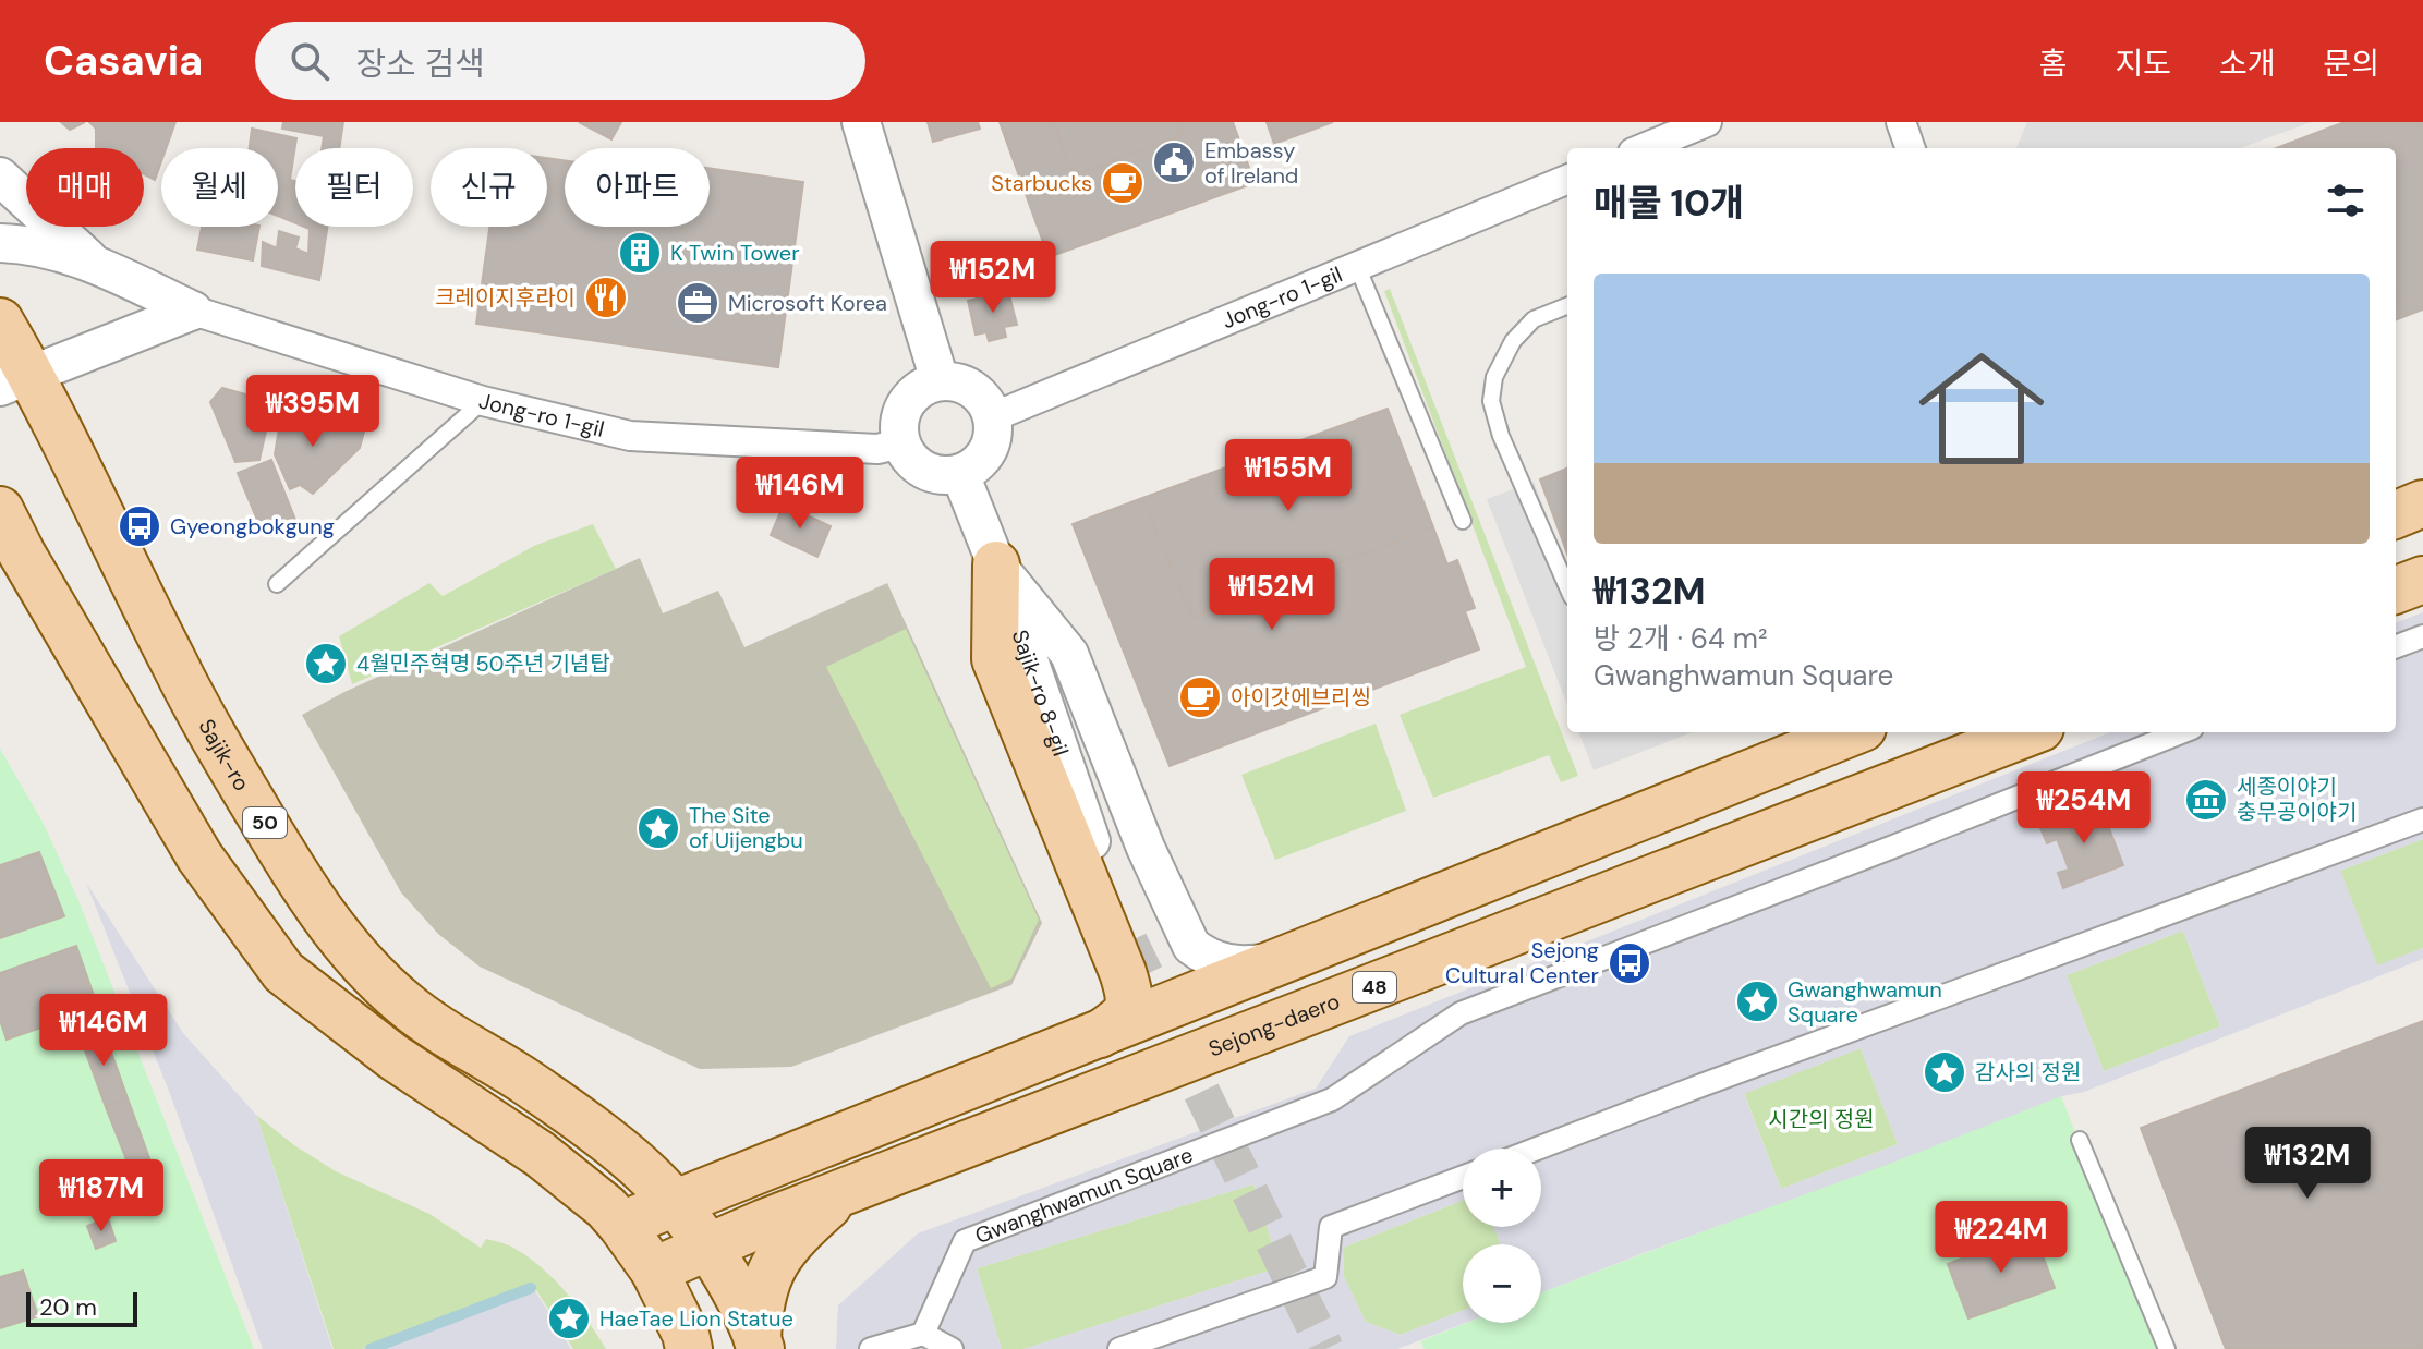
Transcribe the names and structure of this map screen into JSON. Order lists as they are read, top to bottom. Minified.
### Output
{"streets":{"main road":["Sajik-ro","50","48","Sejong-daero"],"street":["Jong-ro 1-gil","Sajik-ro 8-gil","Gwanghwamun Square"]},"crossings":[["Jong-ro 1-gil","Sajik-ro 8-gil"],["Sajik-ro","50"],["50","Sejong-daero"]],"parks":["시간의 정원"],"places":{"public building":["Embassy of Ireland"],"cafe":["Starbucks","아이갓에브리씽"],"building":["K Twin Tower"],"restaurant":["크레이지후라이"],"office":["Microsoft Korea"],"bus stop":["Gyeongbokgung","Sejong Cultural Center"],"place":["4월민주혁명 50주년 기념탑","The Site of Uijengbu","Gwanghwamun Square","감사의 정원","HaeTae Lion Statue"],"museum":["세종이야기 충무공이야기"]},"scale_bar":"20 m","page":{"header":"Casavia","search":"장소 검색","nav":["홈","지도","소개","문의"],"chip":["매매","월세","필터","신규","아파트"],"heading":"매물 10개","price":["₩152M","₩395M","₩155M","₩146M","₩152M","₩254M","₩146M","₩132M","₩187M","₩224M"],"list":[{"name":"₩132M","note":"방 2개 · 64 m² · Gwanghwamun Square"}],"map_buttons":["+","−"],"scale":"20 m"}}
